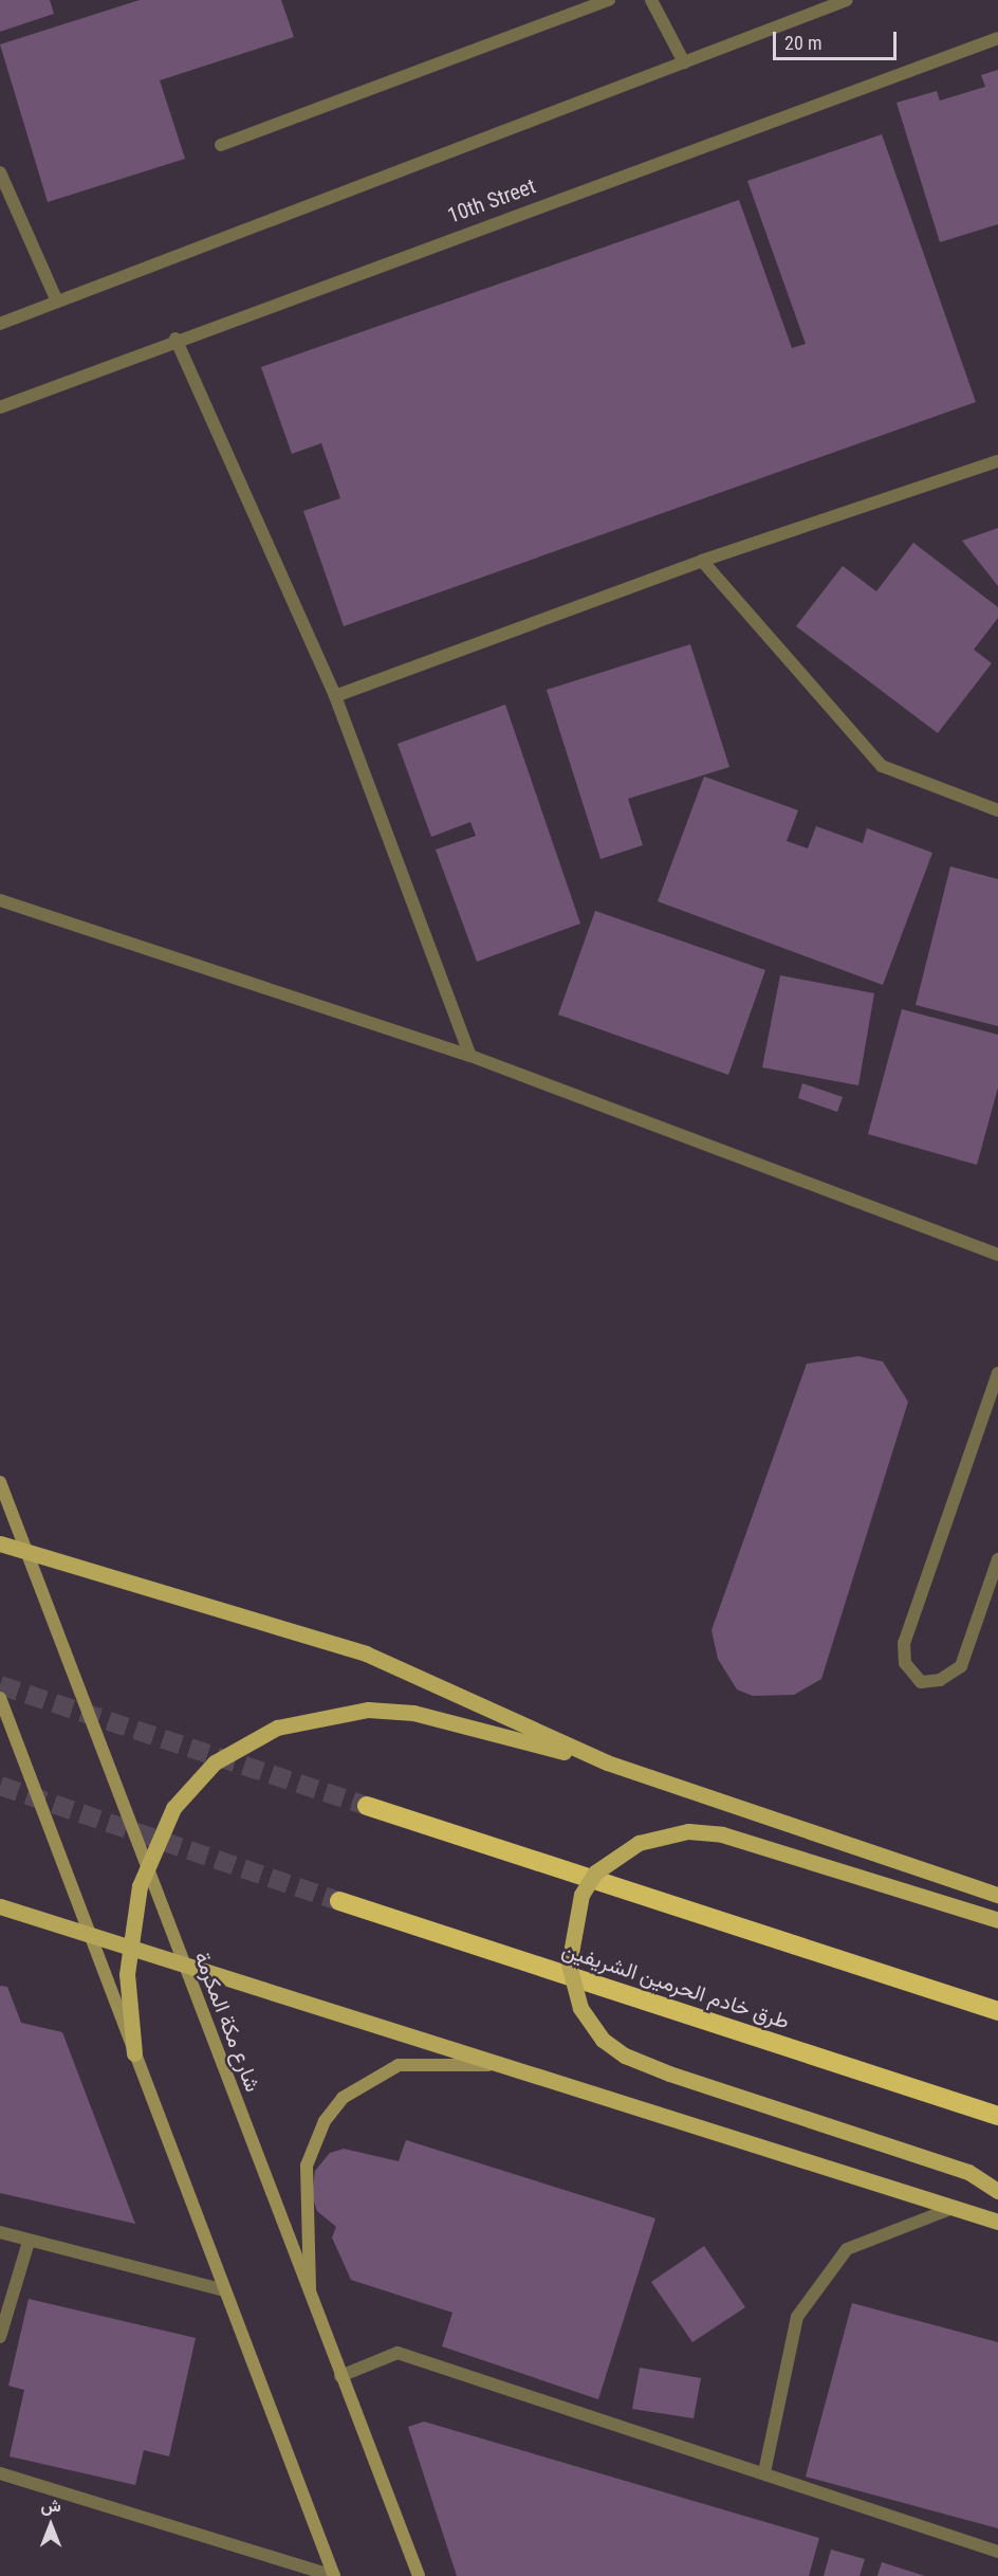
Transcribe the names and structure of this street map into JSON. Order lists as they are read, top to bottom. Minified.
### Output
{"streets":{"highway":["طرق خادم الحرمين الشريفين"],"main road":["شارع مكة المكرمة"],"street":["10th Street"]},"scale_bar":"20 m","north":"top"}
